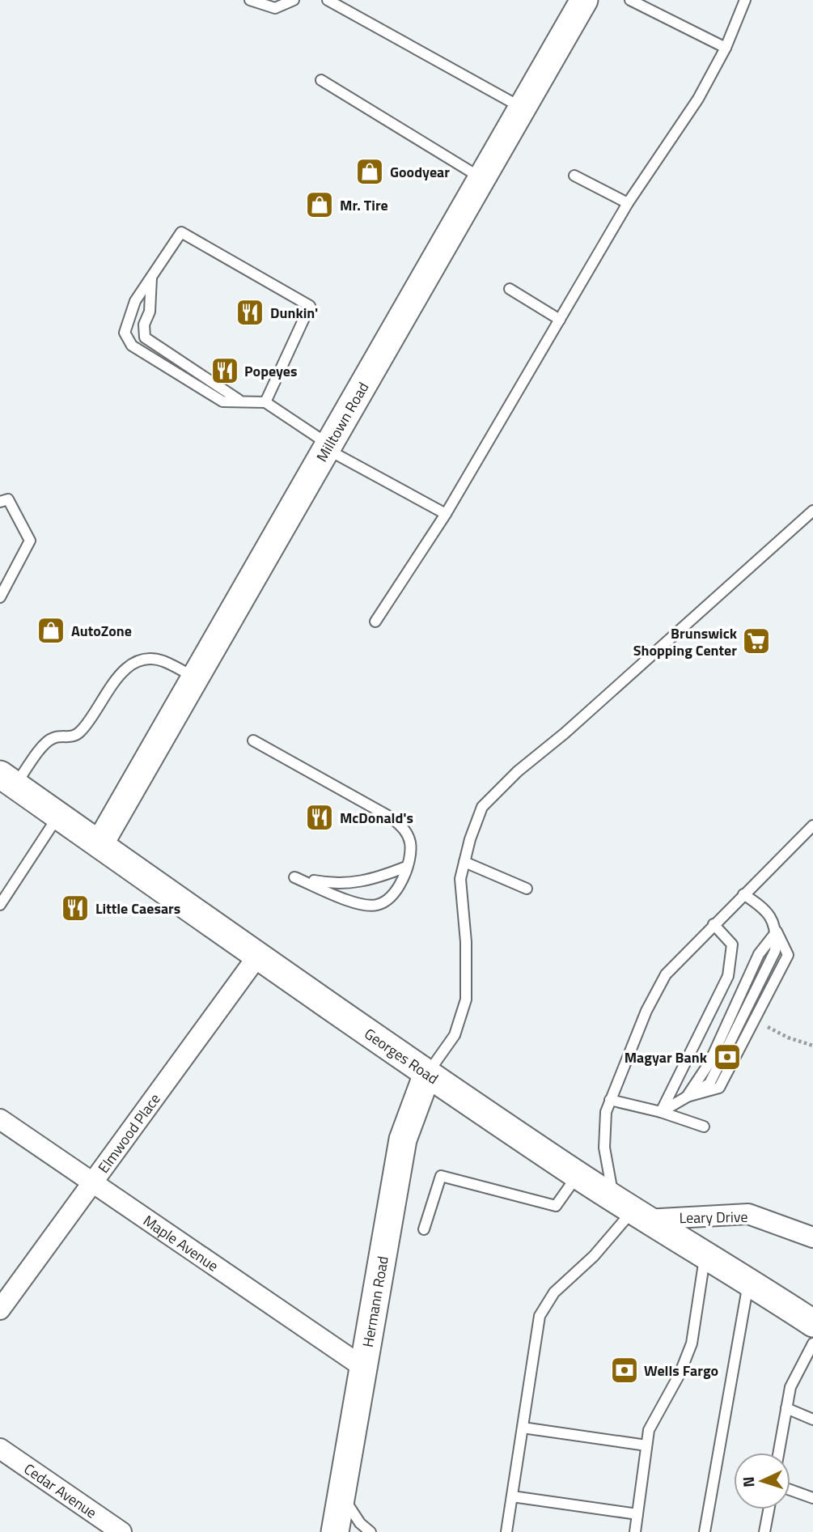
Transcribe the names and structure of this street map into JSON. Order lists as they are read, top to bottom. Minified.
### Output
{"streets":{"street":["Milltown Road","Georges Road","Elmwood Place","Leary Drive","Maple Avenue","Hermann Road","Cedar Avenue"]},"crossings":[["Milltown Road","Georges Road"],["Georges Road","Elmwood Place"],["Georges Road","Leary Drive"],["Georges Road","Hermann Road"],["Elmwood Place","Maple Avenue"],["Maple Avenue","Hermann Road"]],"places":{"shop":["Goodyear","Mr. Tire","AutoZone"],"restaurant":["Dunkin'","Popeyes","McDonald's","Little Caesars"],"supermarket":["Brunswick Shopping Center"],"bank":["Magyar Bank","Wells Fargo"]},"north":"left"}
